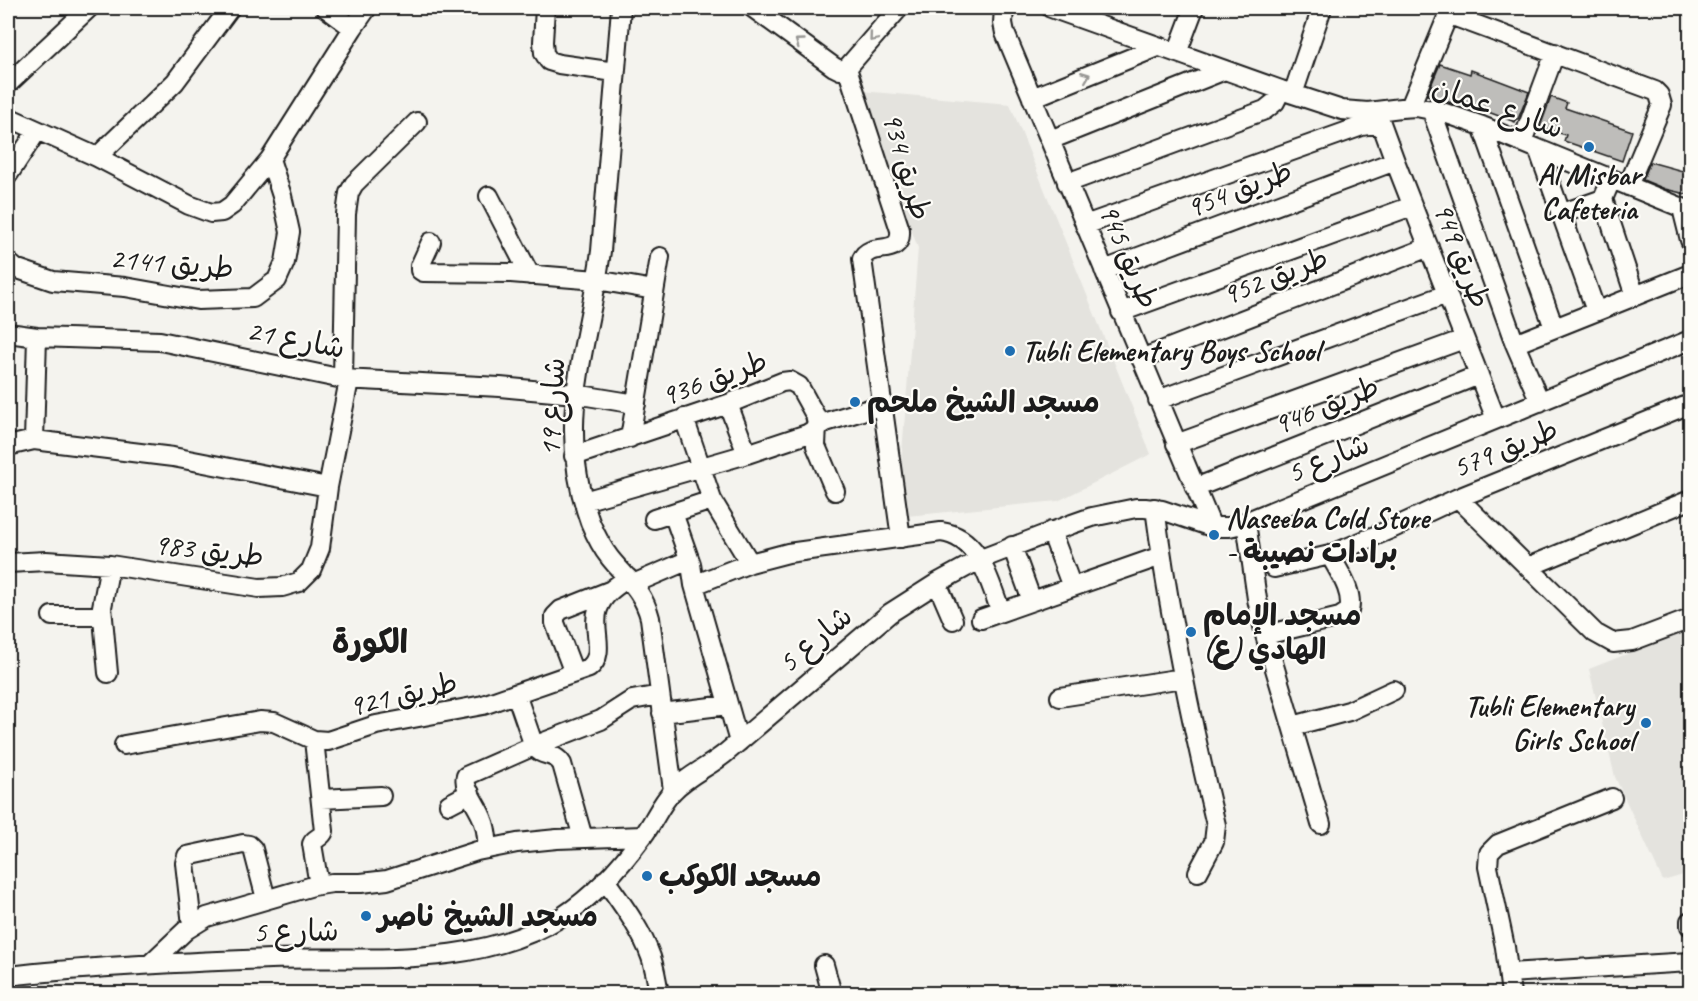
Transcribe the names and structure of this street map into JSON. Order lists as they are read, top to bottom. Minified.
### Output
{"streets":{"street":["شارع عمان","طريق 934","طريق 954","طريق 949","طريق 945","طريق 2141","طريق 952","شارع 21","طريق 936","طريق 946","شارع 19","طريق 579","شارع 5","طريق 983","طريق 921"]},"crossings":[["شارع عمان","طريق 949"],["طريق 954","طريق 949"],["طريق 954","طريق 945"],["طريق 949","طريق 952"],["طريق 949","طريق 946"],["طريق 949","شارع 5"],["طريق 945","طريق 952"],["طريق 945","طريق 946"],["طريق 945","شارع 5"],["شارع 21","شارع 19"],["شارع 21","طريق 983"],["طريق 936","شارع 19"],["شارع 19","شارع 5"],["شارع 19","طريق 921"]],"districts":["الكورة"],"places":["Al Misbar Cafeteria","Tubli Elementary Boys School","مسجد الشيخ ملحم","Naseeba Cold Store - برادات نصيبة","مسجد الإمام الهادي (ع)","Tubli Elementary Girls School","مسجد الكوكب","مسجد الشيخ ناصر"]}
